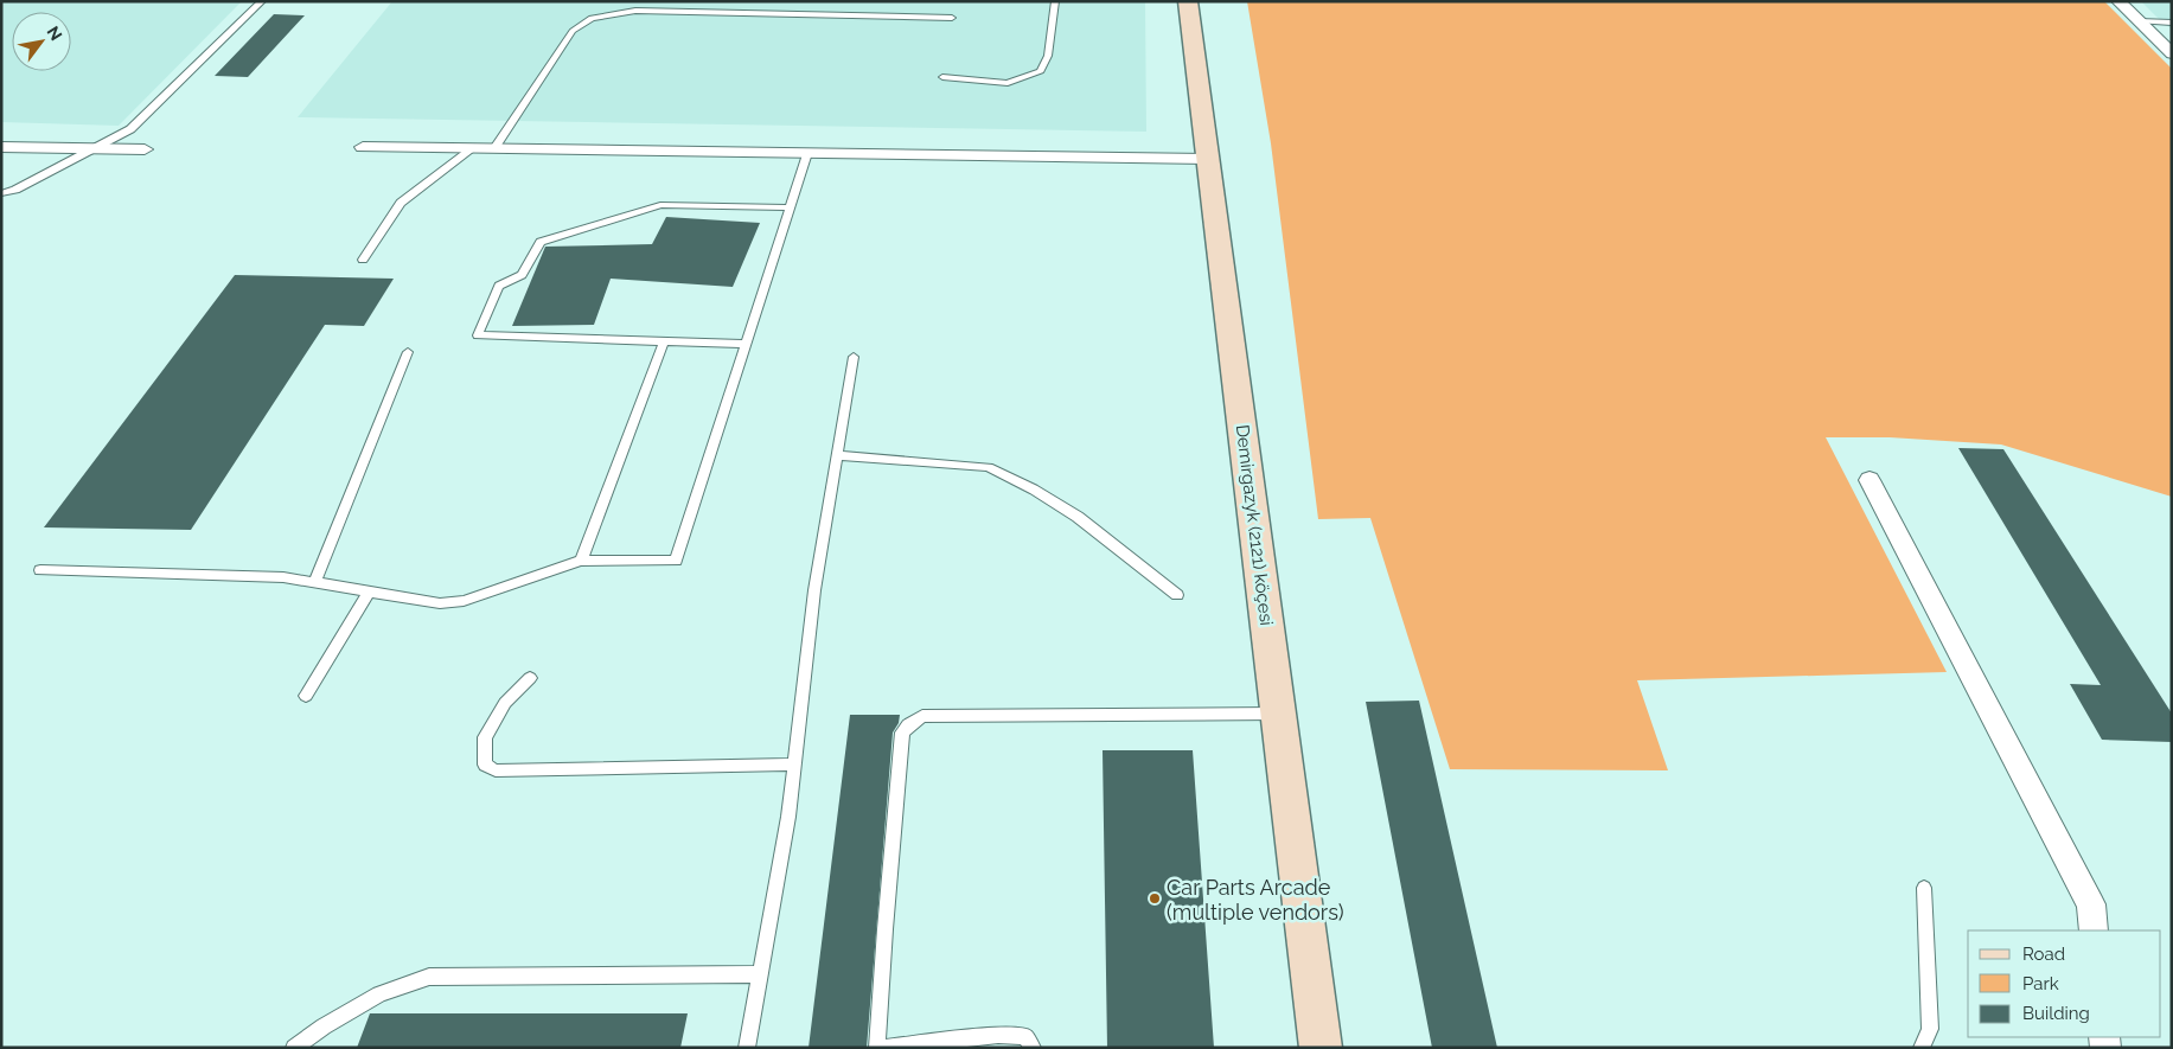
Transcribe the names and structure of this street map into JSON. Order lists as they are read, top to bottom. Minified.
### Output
{"streets":{"street":["Demirgazyk (2121) köçesi"]},"places":["Car Parts Arcade (multiple vendors)"],"legend":["Road","Park","Building"],"north":"top right"}
